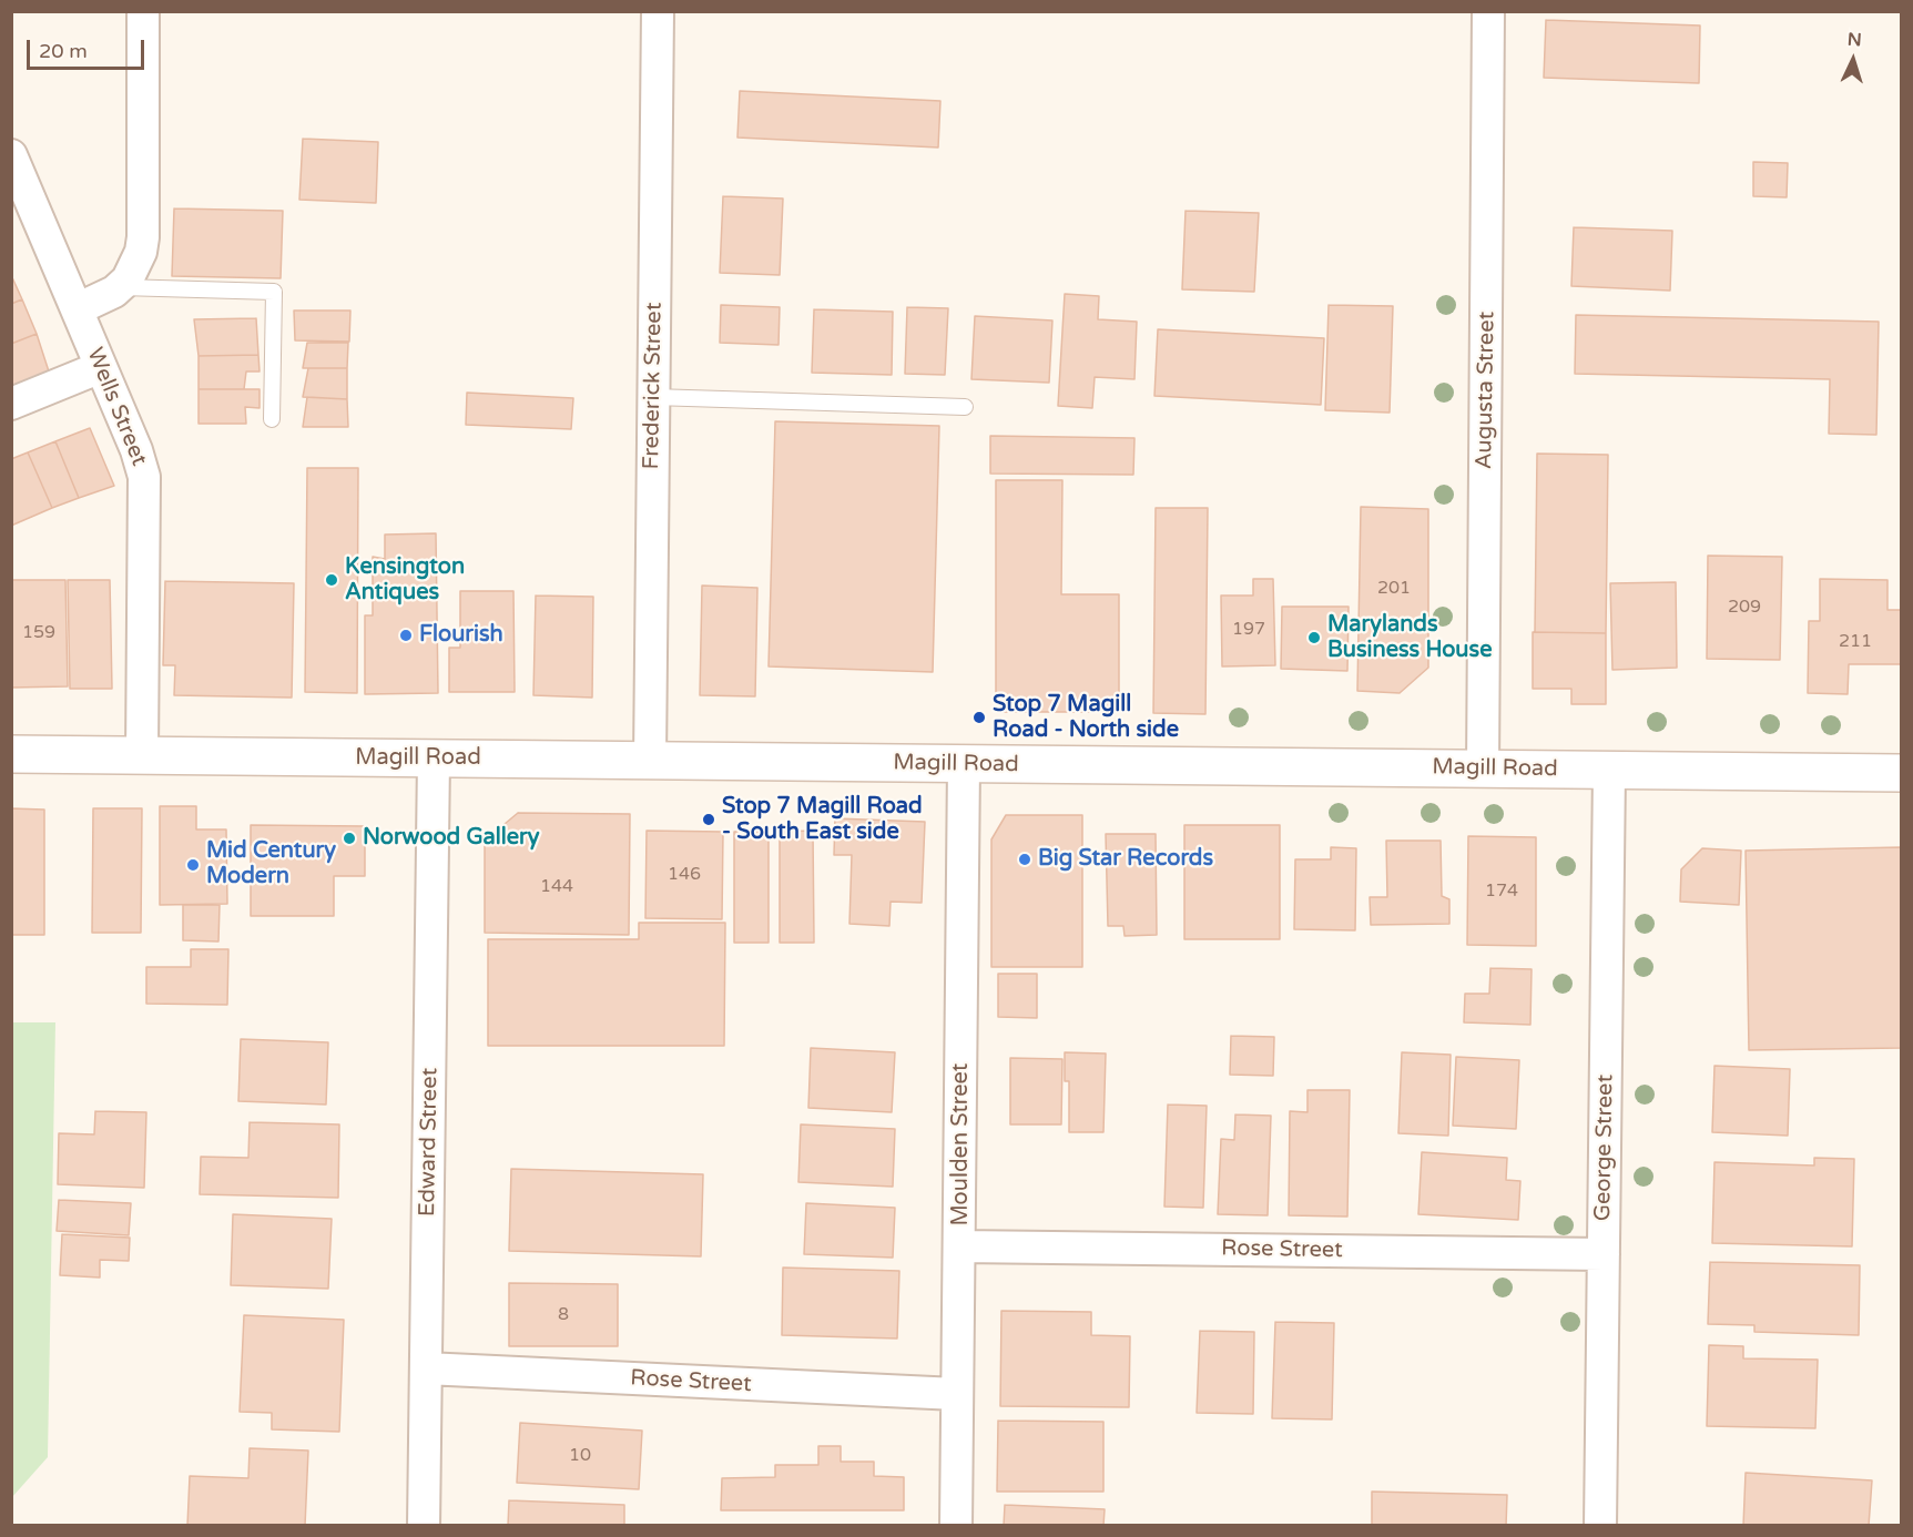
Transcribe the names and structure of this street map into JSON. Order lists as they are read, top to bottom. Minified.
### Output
{"streets":{"main road":["Magill Road"],"street":["Frederick Street","Augusta Street","Wells Street","Edward Street","Moulden Street","George Street","Rose Street"]},"crossings":[["Frederick Street","Magill Road"],["Augusta Street","Magill Road"],["Wells Street","Magill Road"],["Magill Road","Edward Street"],["Magill Road","Moulden Street"],["Magill Road","George Street"],["Edward Street","Rose Street"],["Moulden Street","Rose Street"],["George Street","Rose Street"]],"places":["Kensington Antiques","Flourish","Marylands Business House","Stop 7 Magill Road - North side","Stop 7 Magill Road - South East side","Norwood Gallery","Big Star Records","Mid Century Modern"],"house_numbers":["201","209","197","159","211","146","144","174","8","10"],"scale_bar":"20 m","north":"top"}
